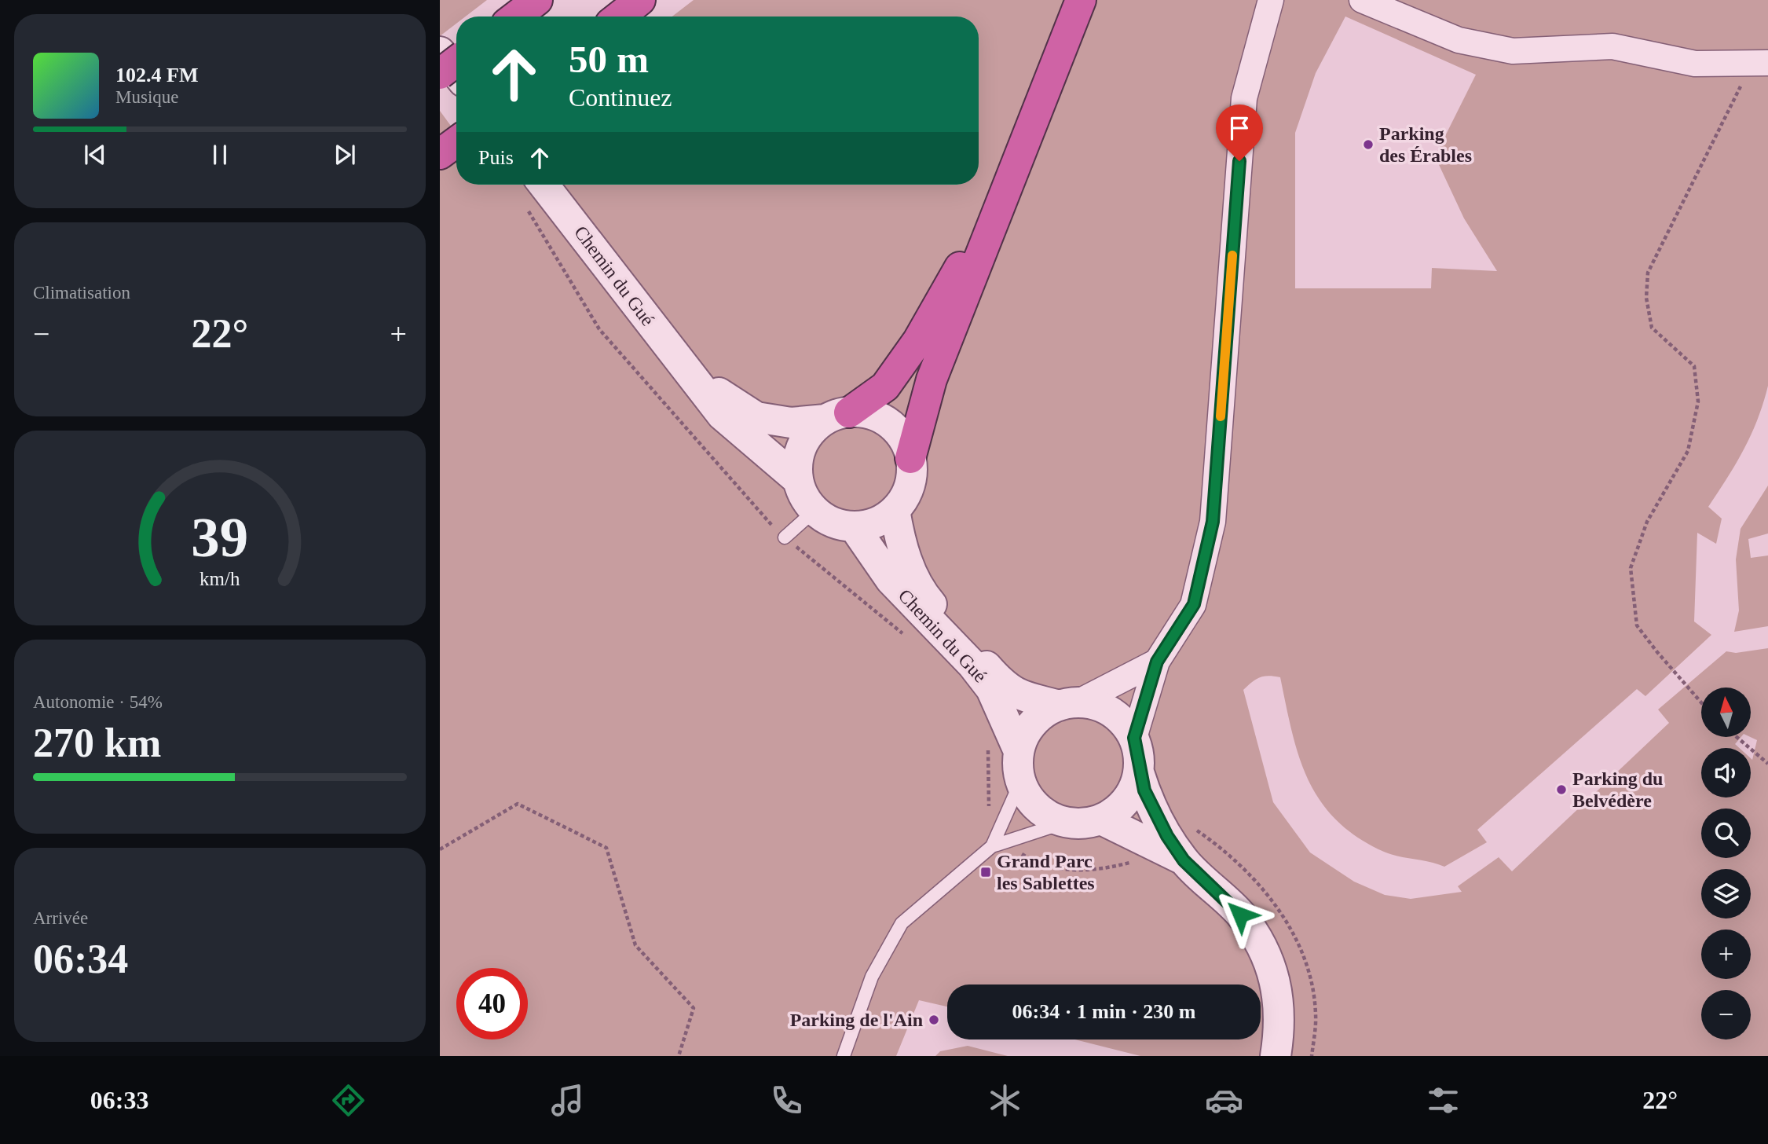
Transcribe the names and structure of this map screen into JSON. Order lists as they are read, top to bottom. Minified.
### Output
{"streets":{"street":["Chemin du Gué"]},"places":{"other":["Parking des Érables","Parking du Belvédère","Parking de l'Ain"],"transit":["Grand Parc les Sablettes"]},"north":"top","page":{"turn":["50 m","Continuez"],"song":["102.4 FM","Musique"],"then":"Puis","tile":["Climatisation",["Autonomie · 54%","270 km"],["Arrivée","06:34"]],"heat":["−","22°","+"],"map_buttons":["+","−"],"limit":"40","trip":"06:34 · 1 min · 230 m","tabs":["06:33","22°"],"gauge":["39","km/h"]}}
